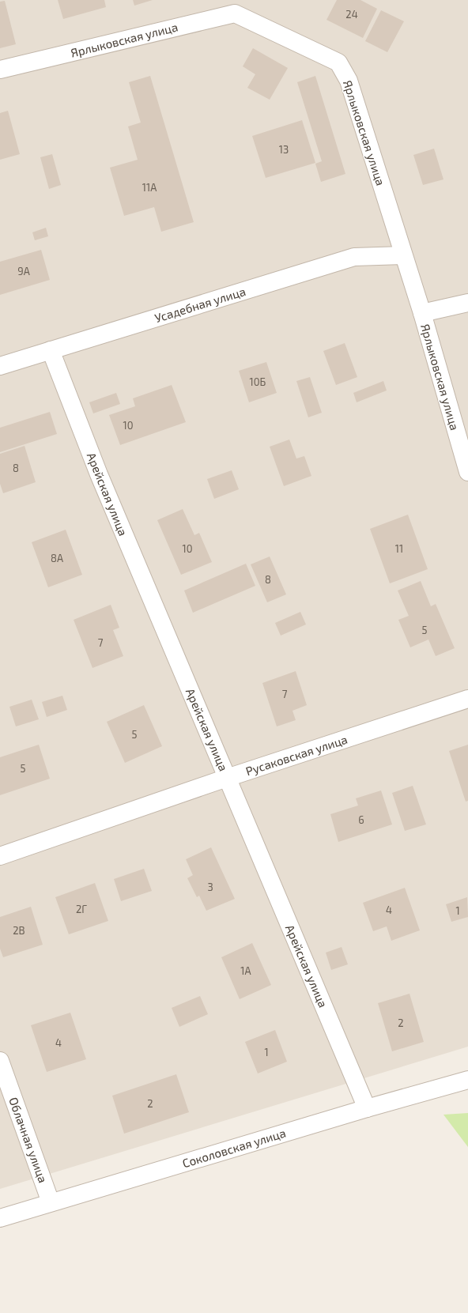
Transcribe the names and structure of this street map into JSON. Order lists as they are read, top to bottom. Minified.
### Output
{"streets":{"street":["Ярлыковская улица","Усадебная улица","Арейская улица","Русаковская улица","Облачная улица","Соколовская улица"]},"crossings":[["Ярлыковская улица","Усадебная улица"],["Усадебная улица","Арейская улица"],["Арейская улица","Русаковская улица"],["Арейская улица","Соколовская улица"],["Облачная улица","Соколовская улица"]],"house_numbers":["24","13","11А","9А","10Б","10","8","10","11","8А","8","5","7","7","5","5","6","3","2Г","4","1","2В","1А","2","4","1","2"]}
